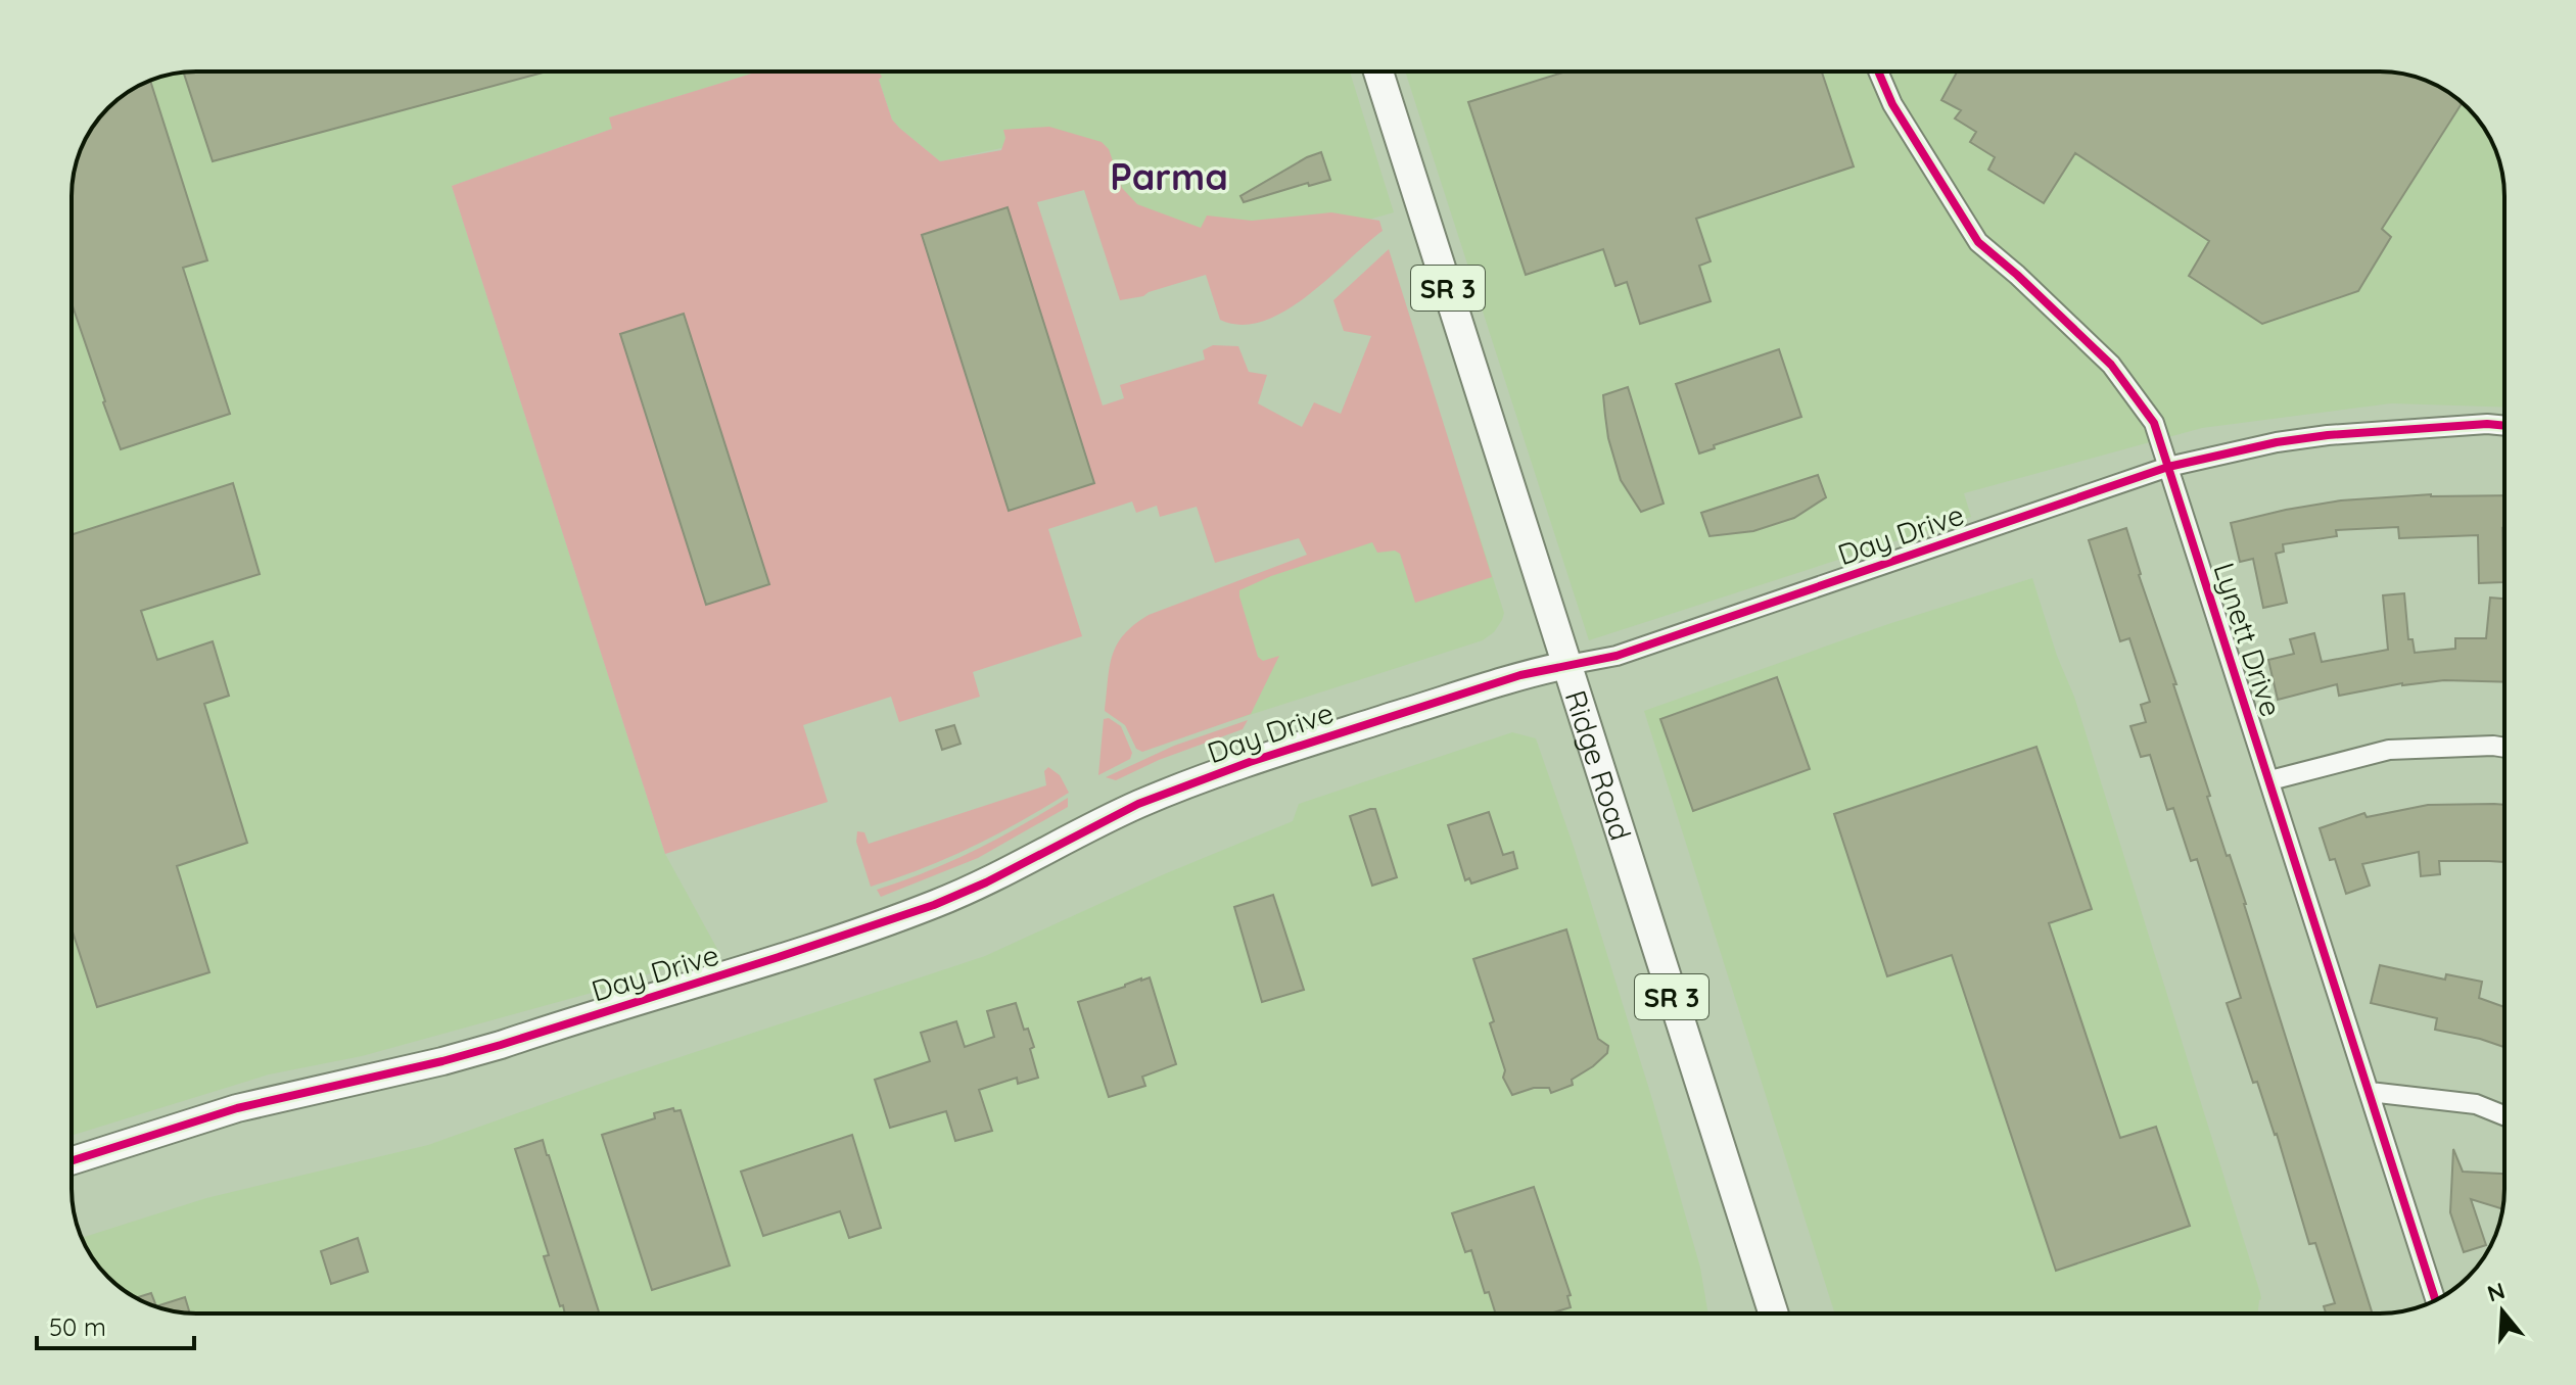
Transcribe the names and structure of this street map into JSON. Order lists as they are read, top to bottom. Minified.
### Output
{"streets":{"main road":["SR 3","Ridge Road"],"street":["Day Drive","Lynett Drive"]},"crossings":[["Day Drive","Lynett Drive"],["Day Drive","Ridge Road"]],"districts":["Parma"],"scale_bar":"50 m","north":"top"}
